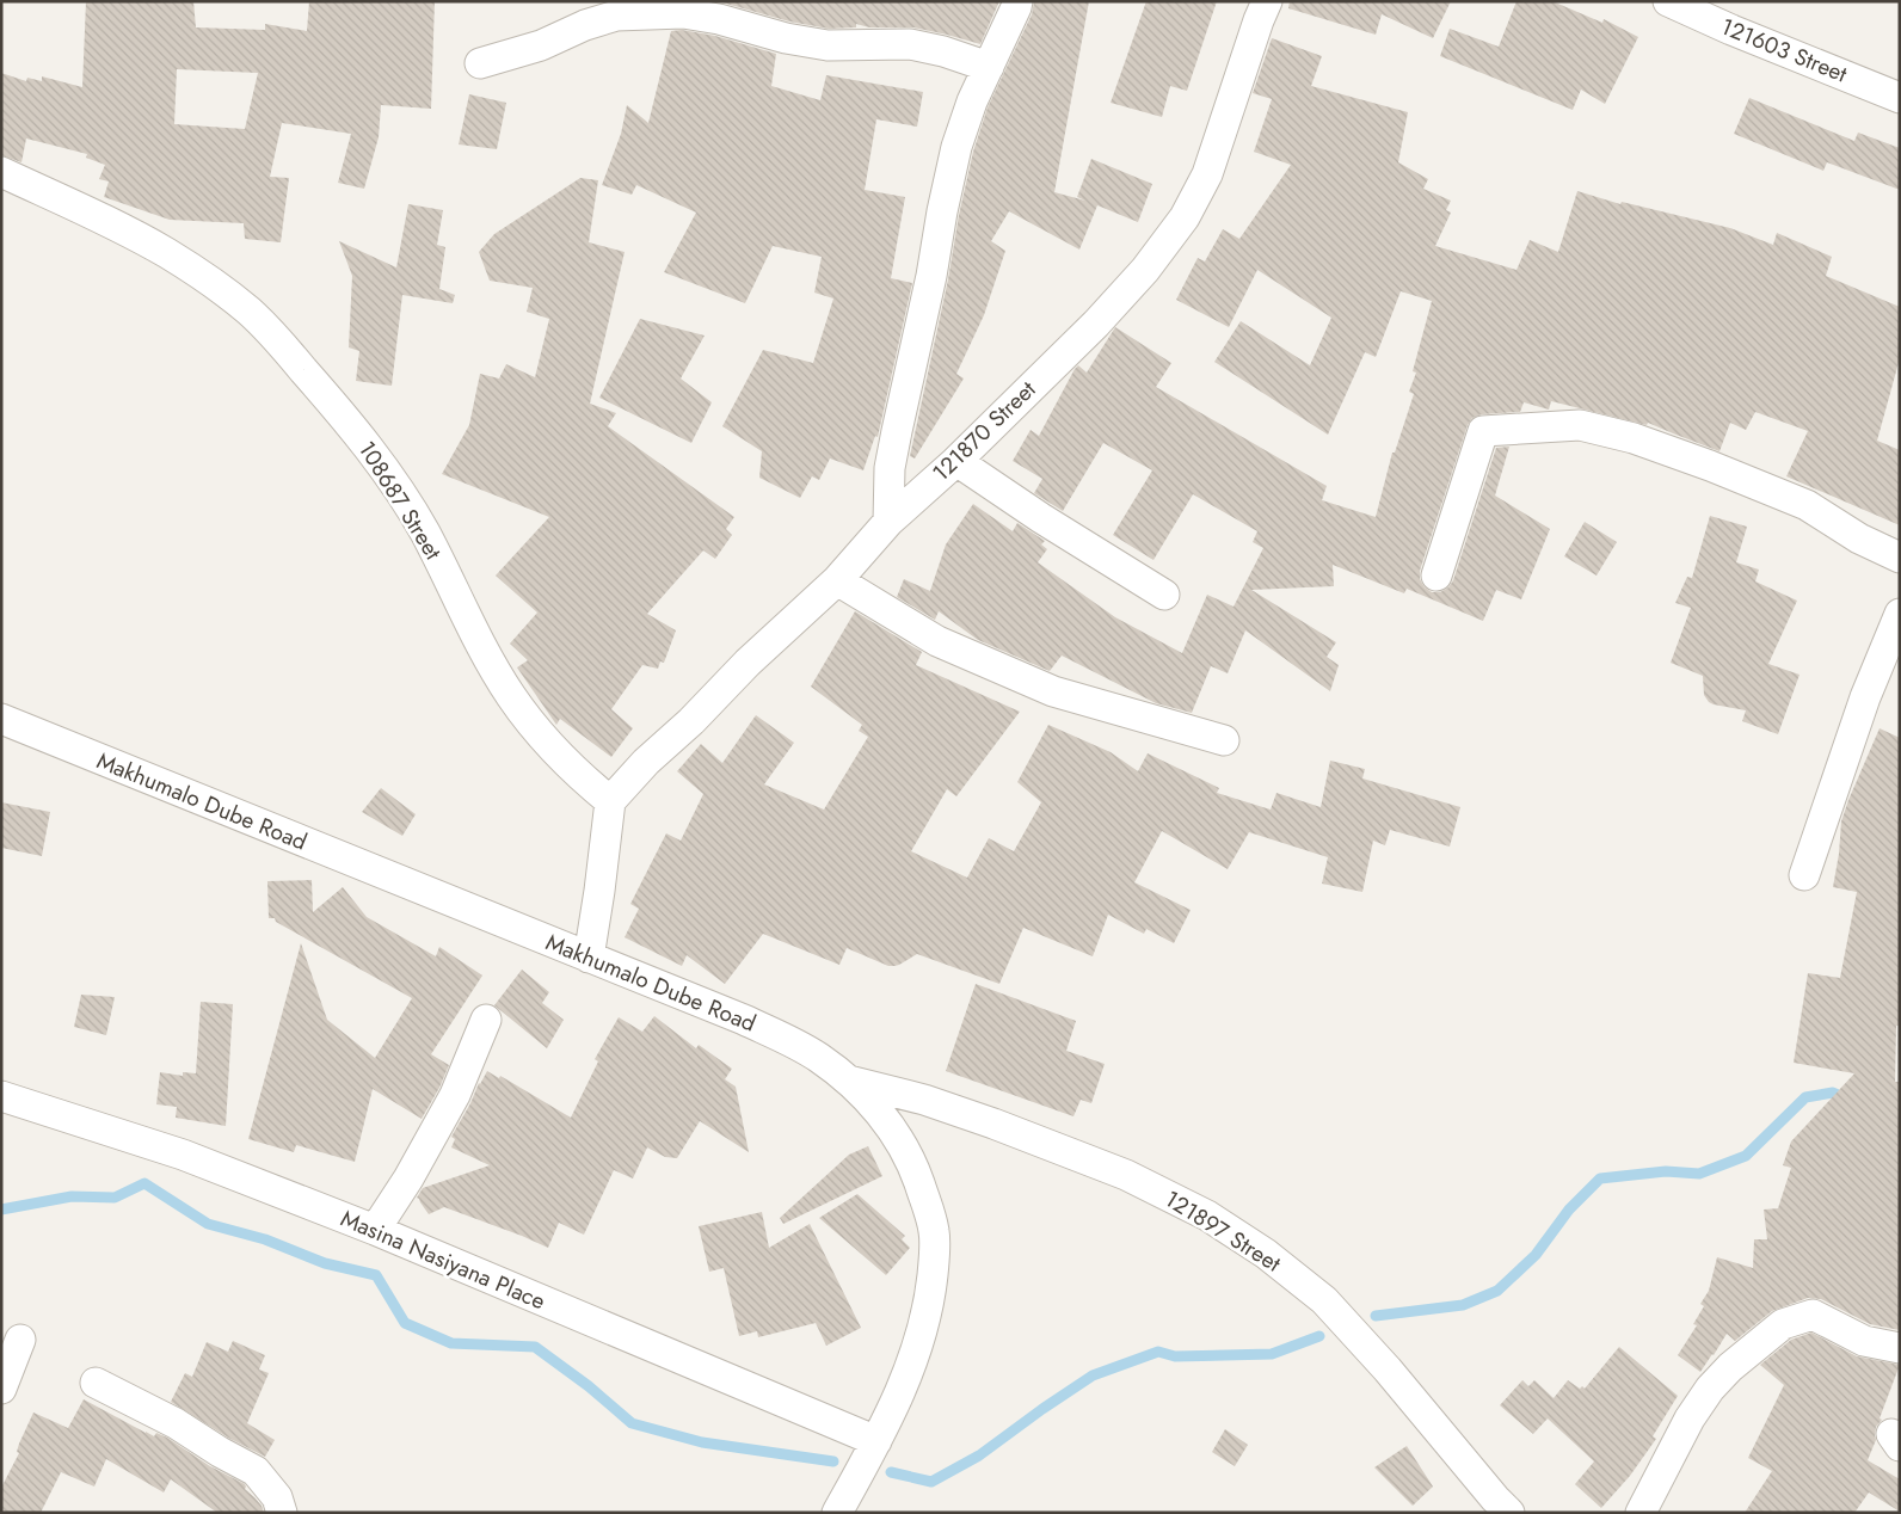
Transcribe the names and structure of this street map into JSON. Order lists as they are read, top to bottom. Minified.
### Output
{"streets":{"street":["121603 Street","121870 Street","108687 Street","Makhumalo Dube Road","121897 Street","Masina Nasiyana Place"]},"crossings":[["121870 Street","108687 Street"],["Makhumalo Dube Road","121897 Street"],["Makhumalo Dube Road","Masina Nasiyana Place"]]}
